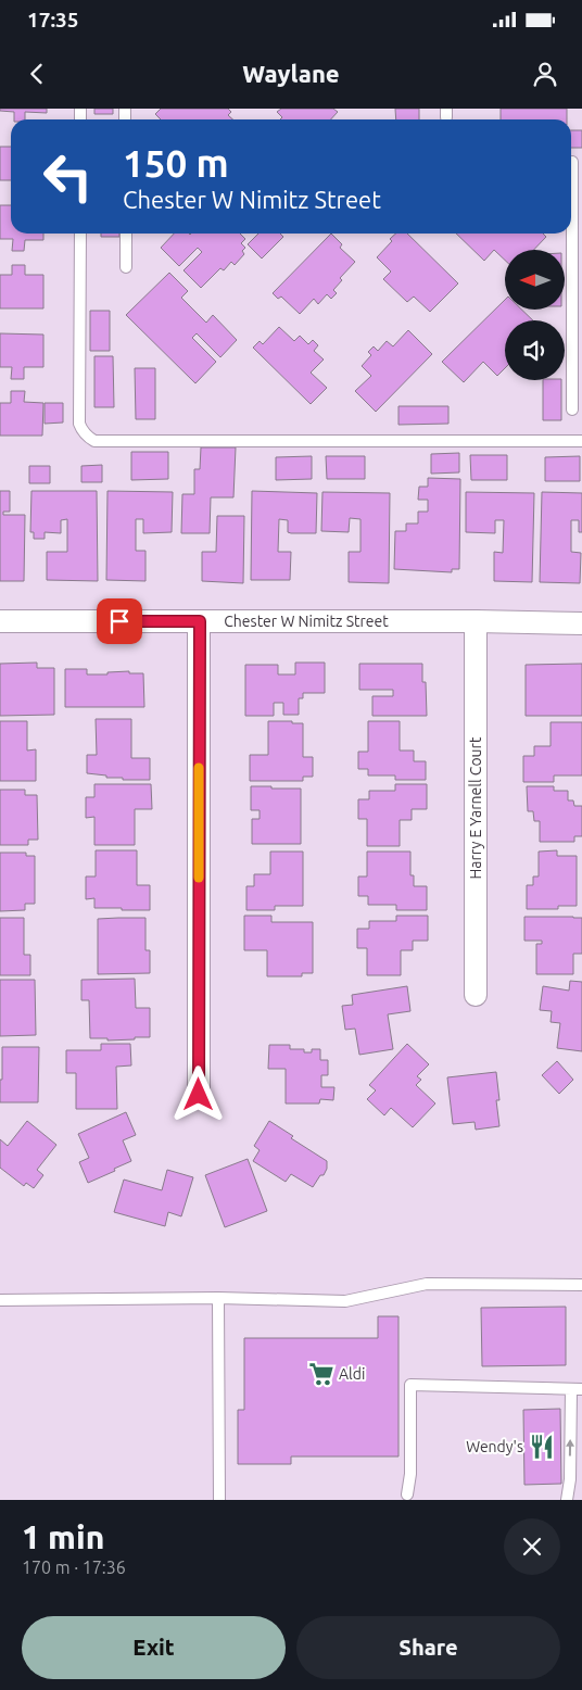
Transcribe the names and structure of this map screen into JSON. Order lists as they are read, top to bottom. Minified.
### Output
{"streets":{"street":["Chester W Nimitz Street","Harry E Yarnell Court"]},"crossings":[["Chester W Nimitz Street","Harry E Yarnell Court"]],"places":{"supermarket":["Aldi"],"restaurant":["Wendy's"]},"north":"left","page":{"status":"17:35","header":"Waylane","turn":["150 m","Chester W Nimitz Street"],"heading":["1 min","170 m · 17:36"],"buttons":["Exit","Share"]}}
